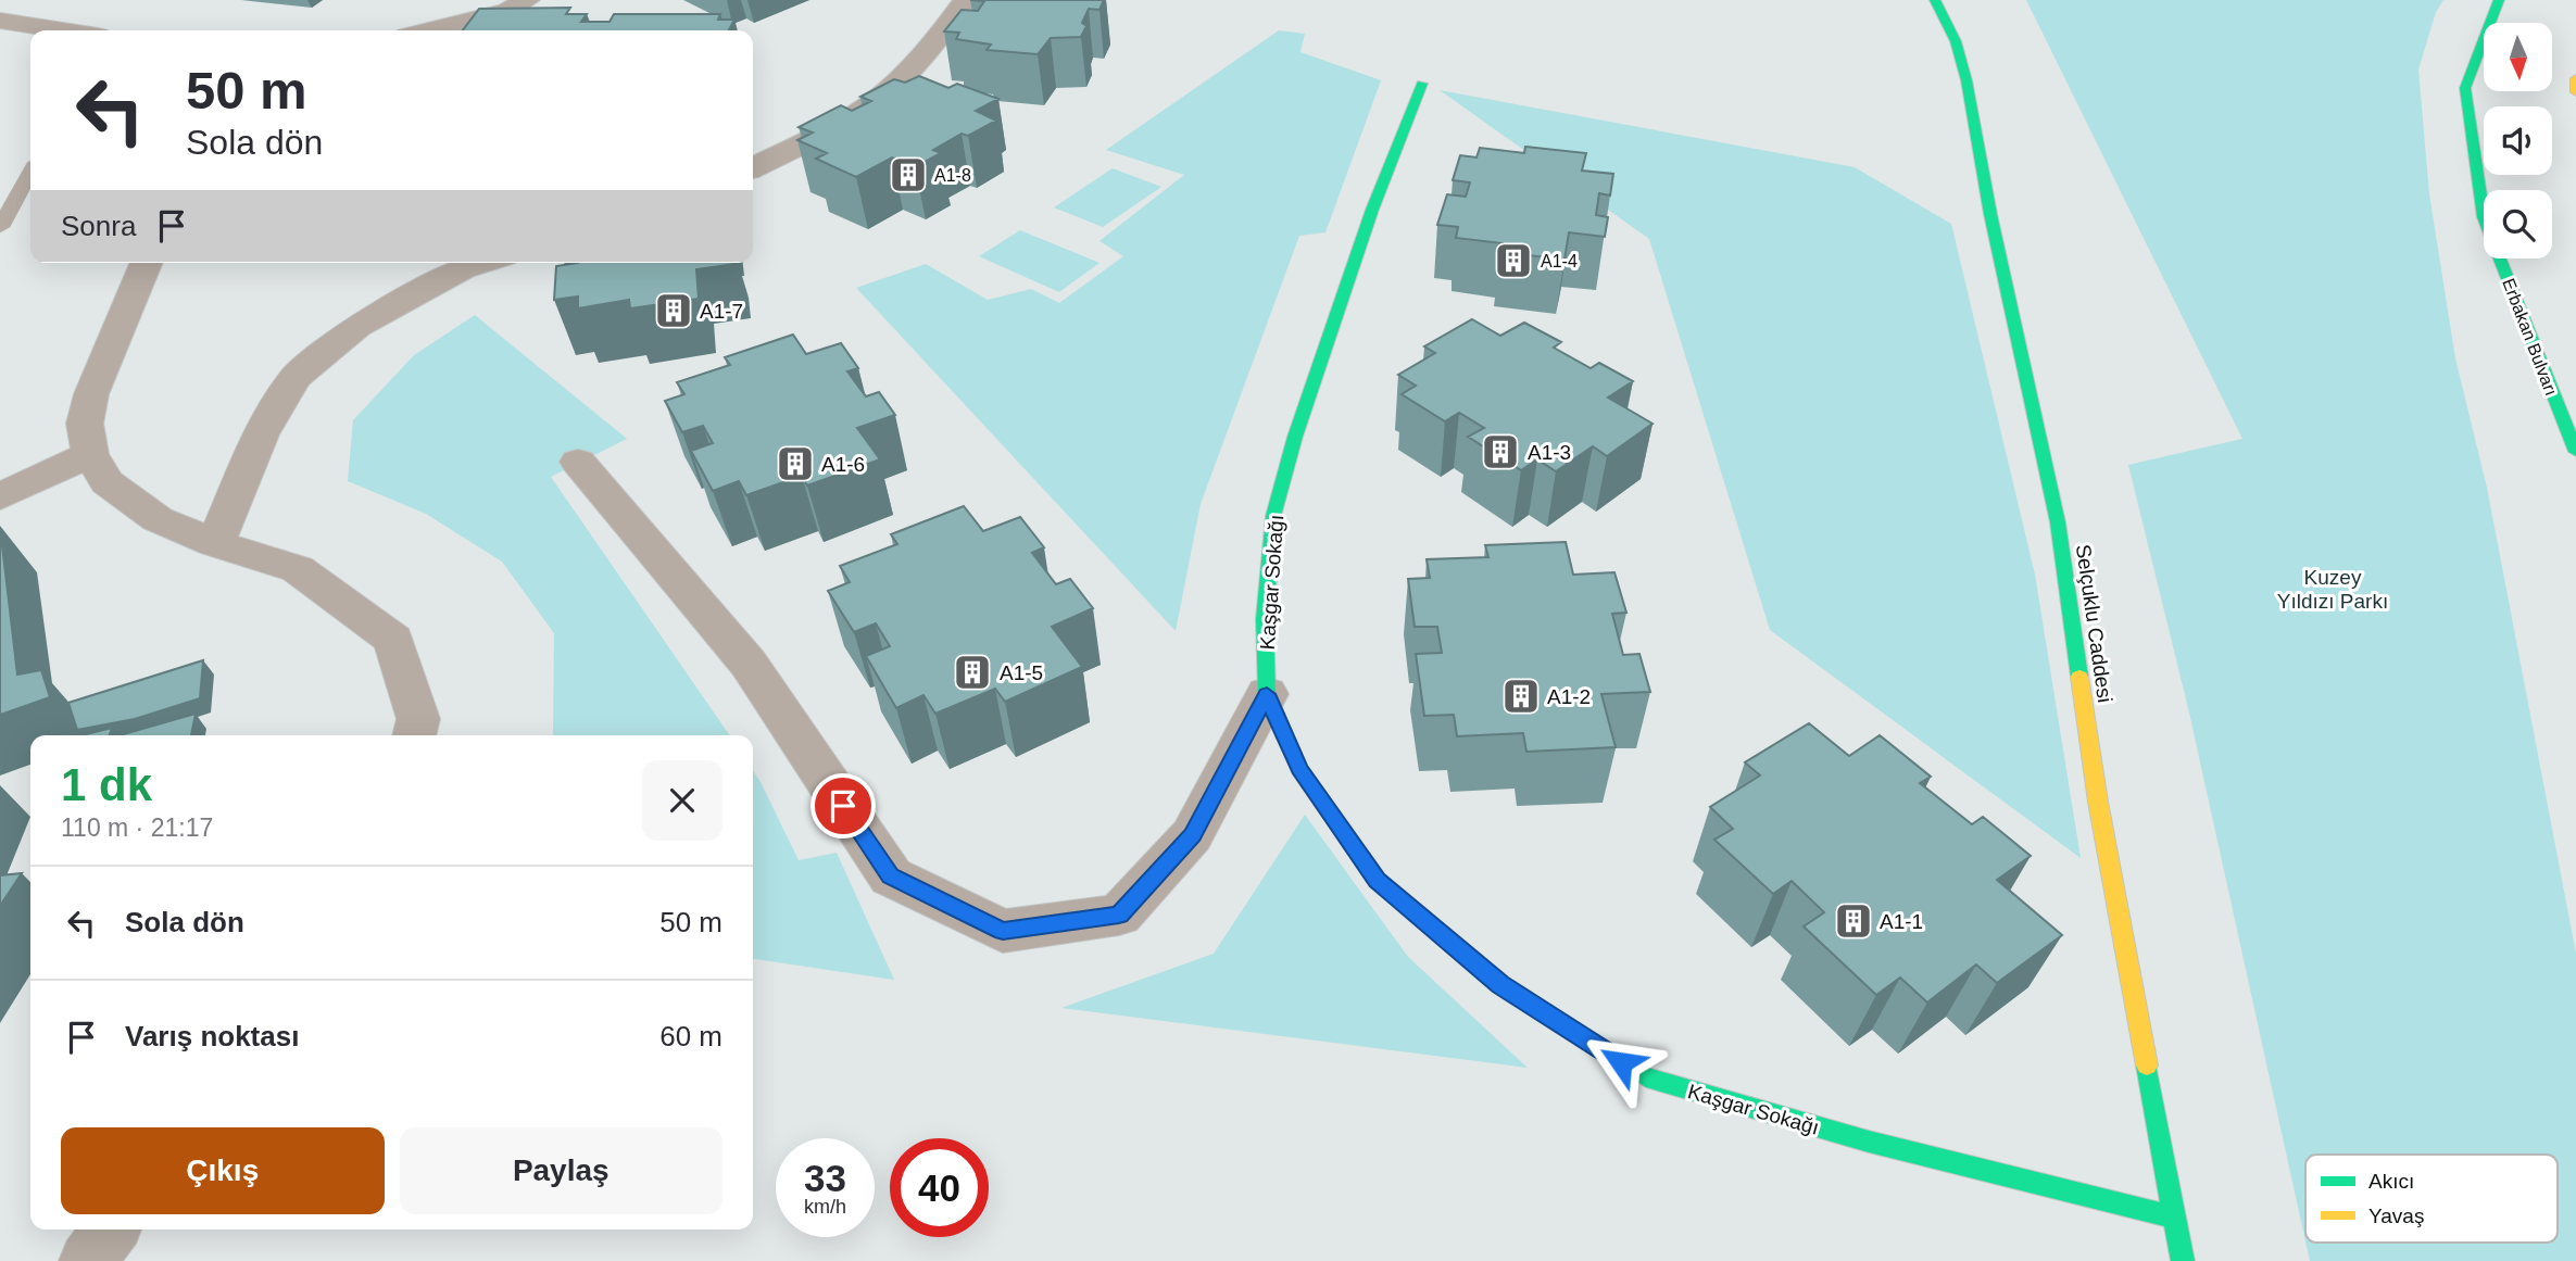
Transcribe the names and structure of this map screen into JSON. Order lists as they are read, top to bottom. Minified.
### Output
{"streets":{"main road":["Erbakan Bulvarı","Kaşgar Sokağı","Selçuklu Caddesi"]},"crossings":[["Kaşgar Sokağı","Selçuklu Caddesi"]],"parks":["Kuzey Yıldızı Parkı"],"places":{"building":["A1-8","A1-4","A1-7","A1-3","A1-6","A1-5","A1-2","A1-1"]},"legend":["Akıcı","Yavaş"],"north":"bottom","page":{"turn":["50 m","Sola dön"],"then":"Sonra","heading":["1 dk","110 m · 21:17"],"list":[{"name":"Sola dön","value":"50 m"},{"name":"Varış noktası","value":"60 m"}],"buttons":["Çıkış","Paylaş"],"speed":"33 km/h","limit":"40"}}
